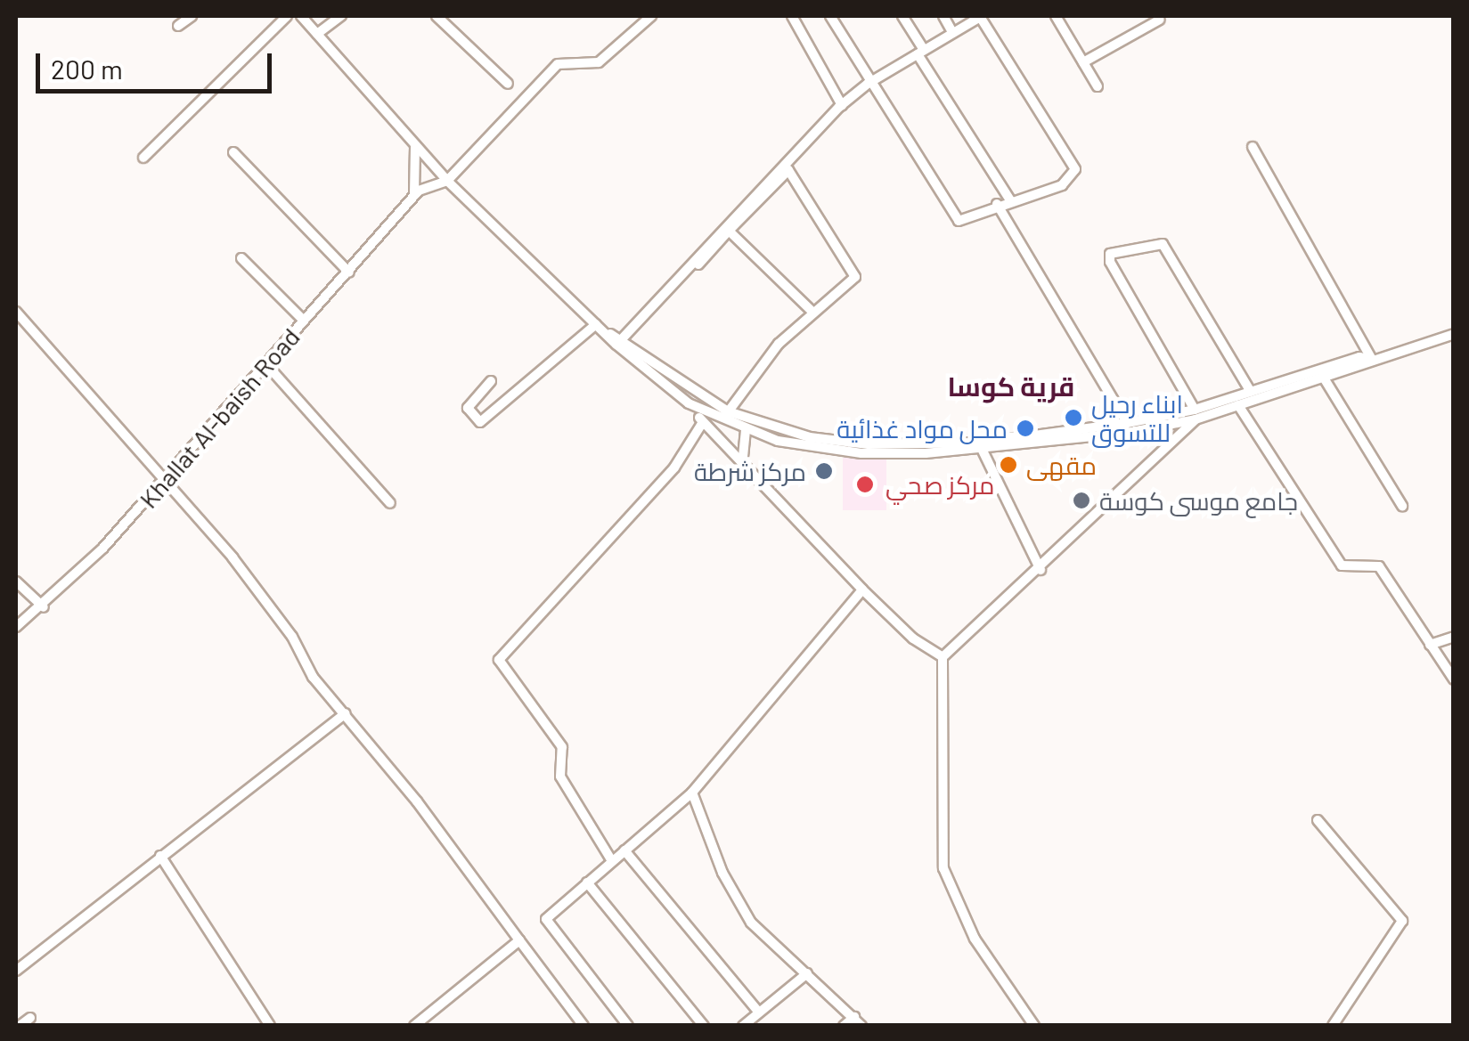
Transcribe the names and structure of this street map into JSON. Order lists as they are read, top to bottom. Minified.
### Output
{"streets":{"street":["Khallat Al-baish Road"]},"districts":["قرية كوسا"],"places":["ابناء رحيل للتسوق","محل مواد غذائية","مقهى","مركز شرطة","مركز صحي","جامع موسى كوسة"],"scale_bar":"200 m"}
